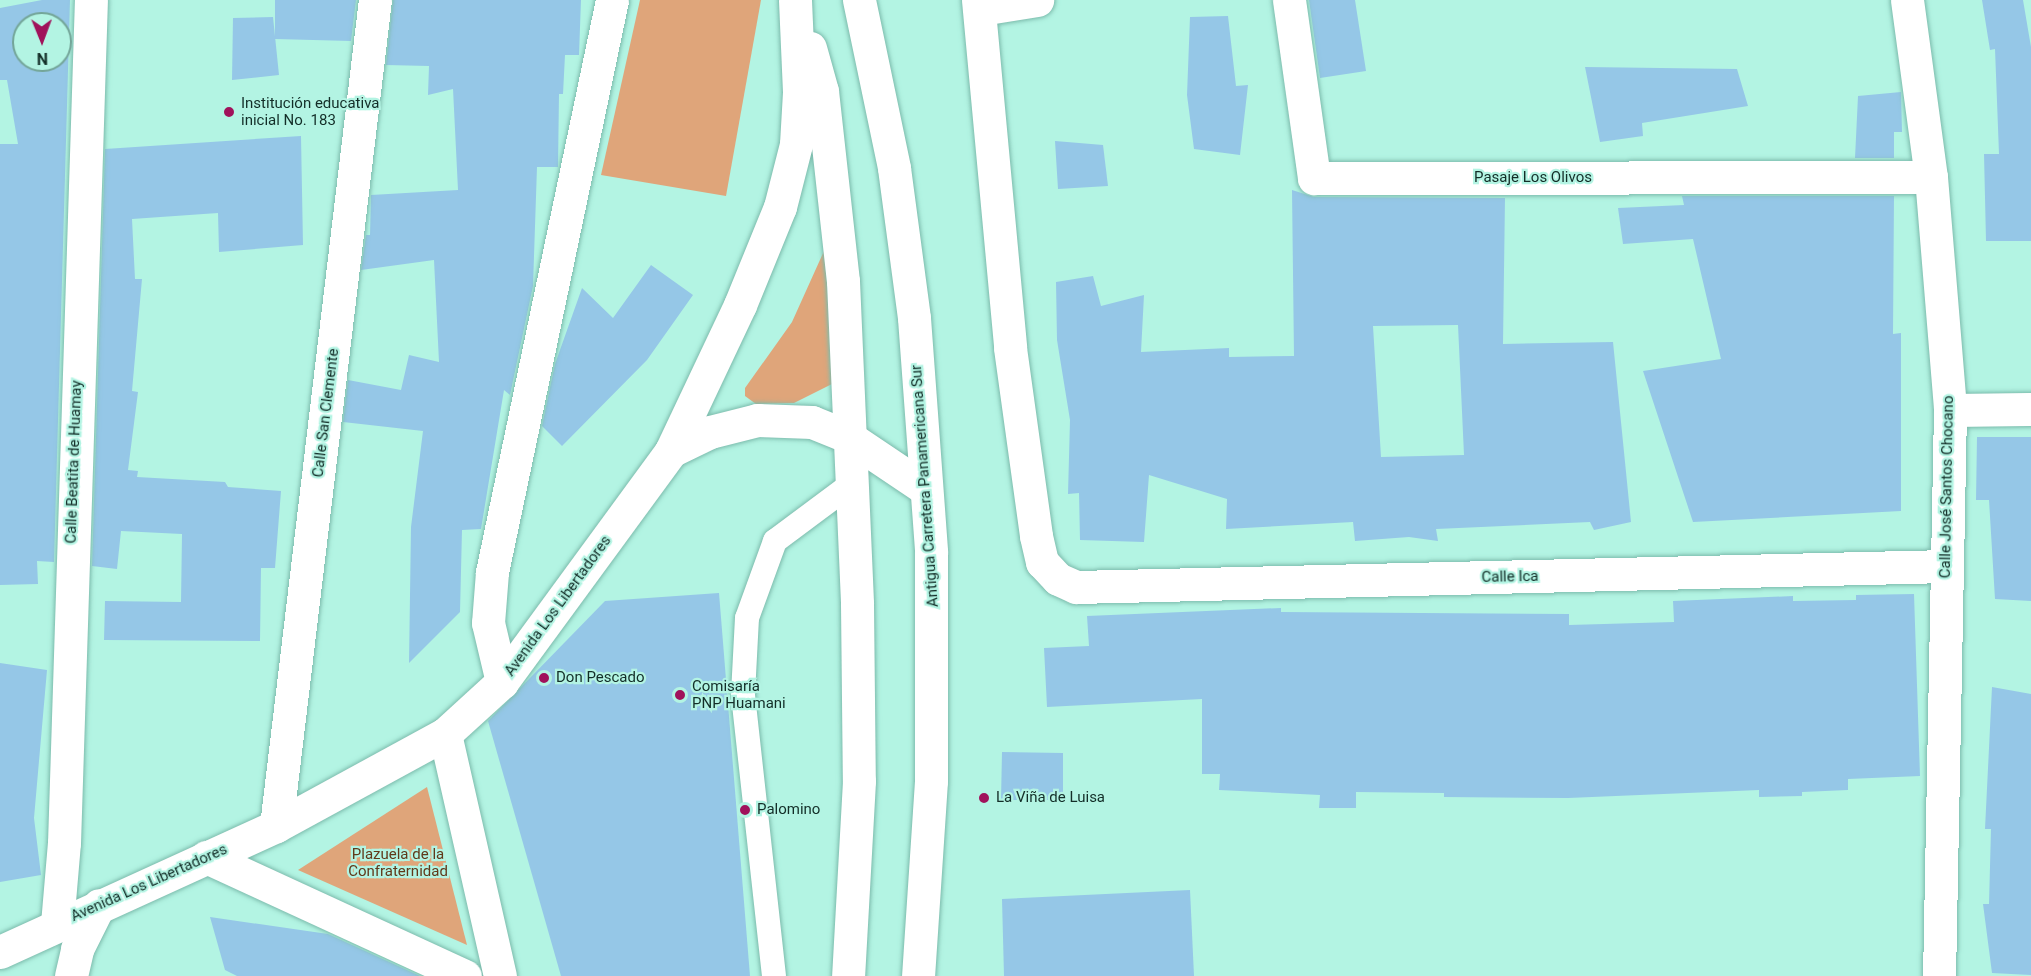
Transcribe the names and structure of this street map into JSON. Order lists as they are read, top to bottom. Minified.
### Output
{"streets":{"main road":["Pasaje Los Olivos","Calle San Clemente","Calle Beatita de Huamay","Antigua Carretera Panamericana Sur","Calle José Santos Chocano","Calle Ica","Avenida Los Libertadores"]},"crossings":[["Pasaje Los Olivos","Calle José Santos Chocano"],["Calle San Clemente","Avenida Los Libertadores"],["Calle Beatita de Huamay","Avenida Los Libertadores"],["Calle José Santos Chocano","Calle Ica"]],"parks":["Plazuela de la Confraternidad"],"places":["Institución educativa inicial No. 183","Don Pescado","Comisaría PNP Huamani","La Viña de Luisa","Palomino"],"north":"bottom"}
